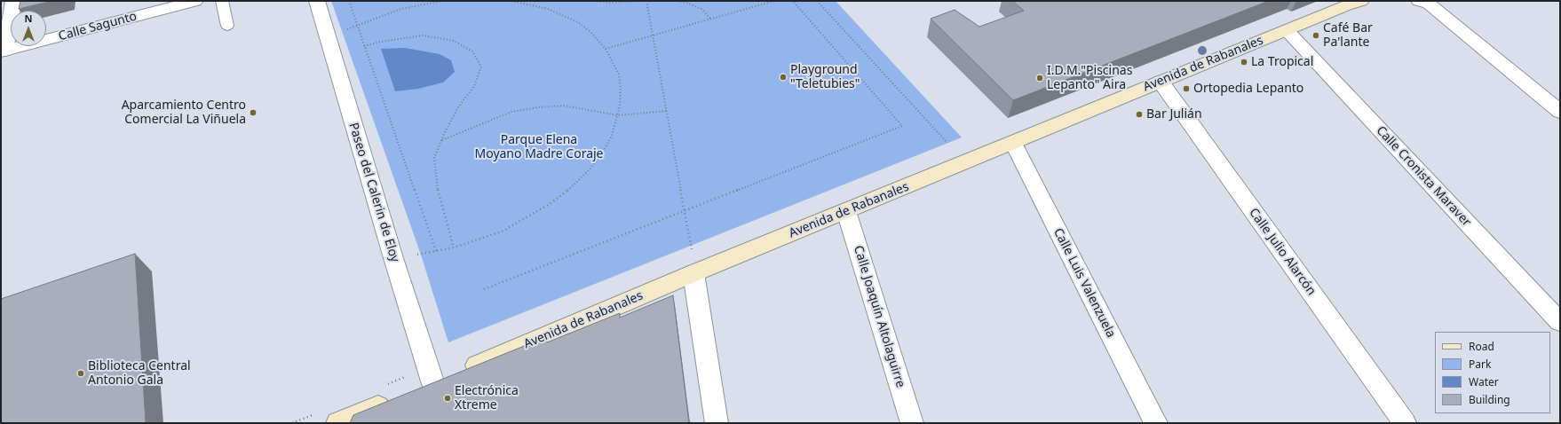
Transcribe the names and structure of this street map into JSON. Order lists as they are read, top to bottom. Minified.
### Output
{"streets":{"main road":["Avenida de Rabanales"],"street":["Calle Sagunto","Calle Cronista Maraver","Paseo del Calerin de Eloy","Calle Julio Alarcón","Calle Luis Valenzuela","Calle Joaquín Altolaguirre"]},"crossings":[["Avenida de Rabanales","Calle Cronista Maraver"],["Avenida de Rabanales","Paseo del Calerin de Eloy"],["Avenida de Rabanales","Calle Julio Alarcón"],["Avenida de Rabanales","Calle Luis Valenzuela"],["Avenida de Rabanales","Calle Joaquín Altolaguirre"]],"parks":["Parque Elena Moyano Madre Coraje"],"places":["Café Bar Pa'lante","La Tropical","Playground \"Teletubies\"","I.D.M.\"Piscinas Lepanto\" Aira","Ortopedia Lepanto","Aparcamiento Centro Comercial La Viñuela","Bar Julián","Biblioteca Central Antonio Gala","Electrónica Xtreme"],"legend":["Road","Park","Water","Building"],"north":"top"}
